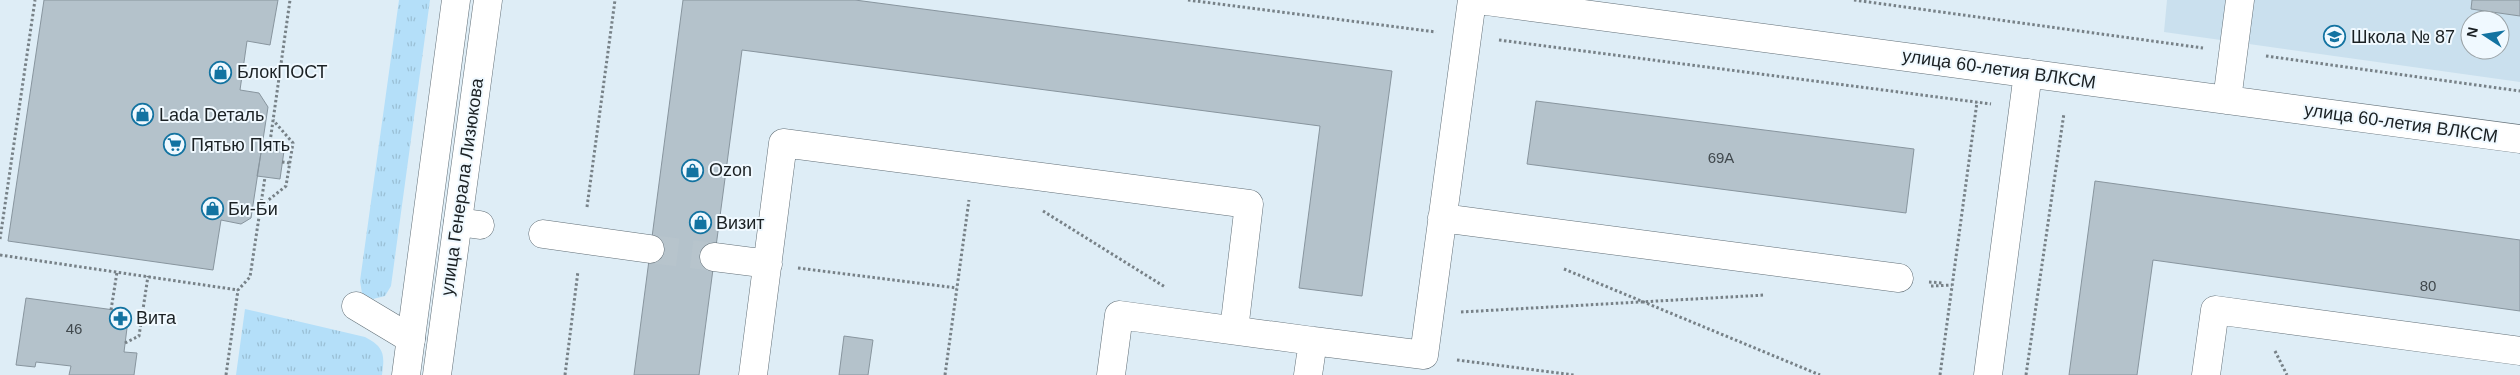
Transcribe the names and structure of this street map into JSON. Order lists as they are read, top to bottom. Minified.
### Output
{"streets":{"street":["улица 60-летия ВЛКСМ","улица Генерала Лизюкова"]},"places":{"school or university":["Школа № 87"],"shop":["БлокПОСТ","Lada Dеталь","Ozon","Би-Би","Визит"],"supermarket":["Пятью Пять"],"pharmacy":["Вита"]},"house_numbers":["69А","80","46"],"north":"left"}
